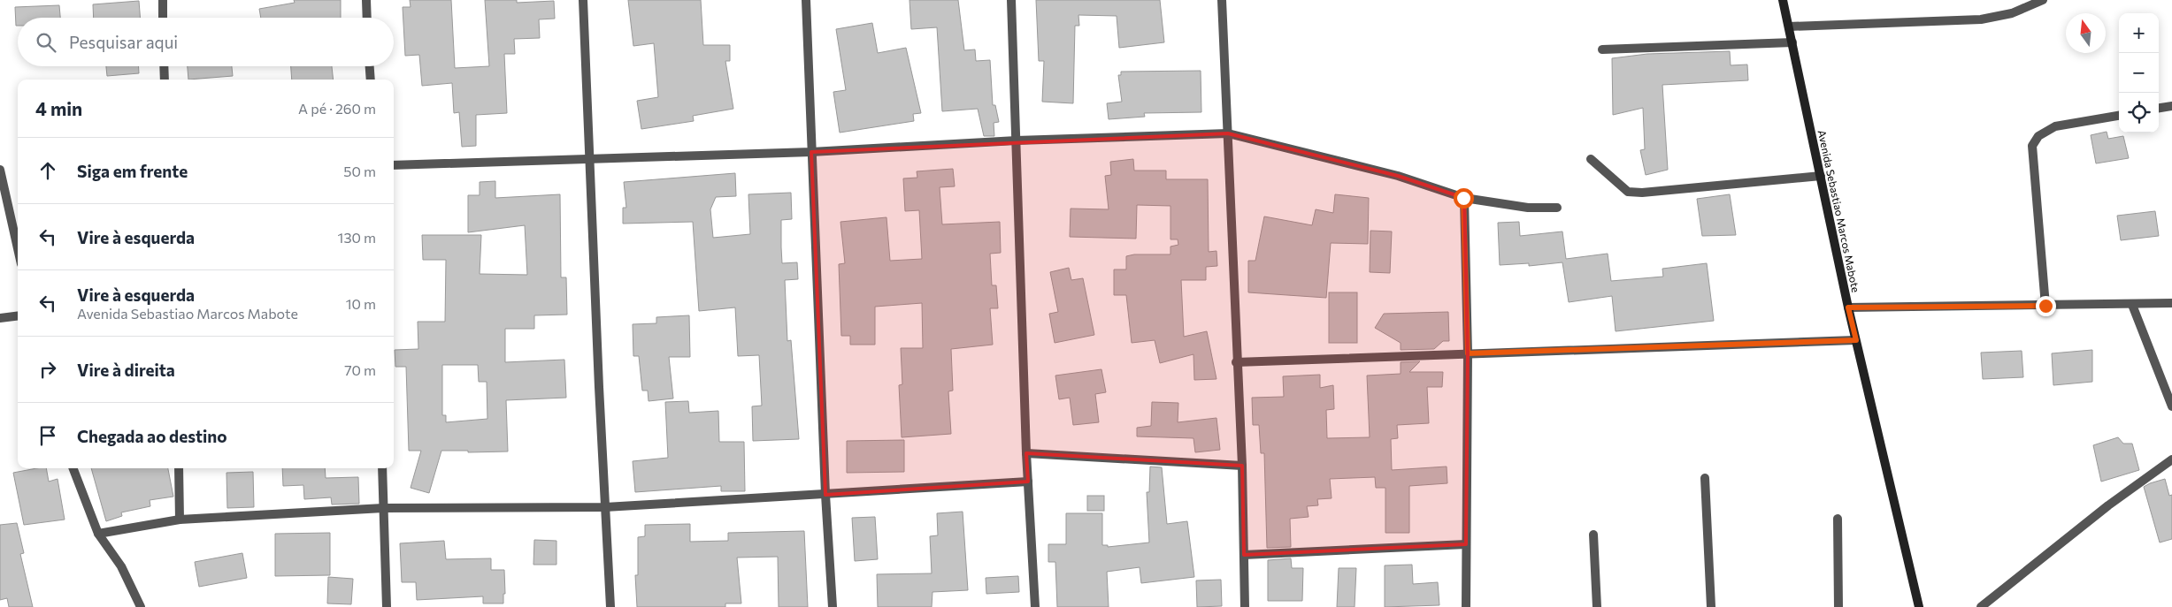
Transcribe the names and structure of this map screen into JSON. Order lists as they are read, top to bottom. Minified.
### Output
{"streets":{"main road":["Avenida Sebastiao Marcos Mabote"]},"north":"top","page":{"map_buttons":["+","−"],"search":"Pesquisar aqui","heading":["4 min","A pé · 260 m"],"list":[["Siga em frente","50 m"],["Vire à esquerda","130 m"],["Vire à esquerda","Avenida Sebastiao Marcos Mabote","10 m"],["Vire à direita","70 m"],"Chegada ao destino"]}}
